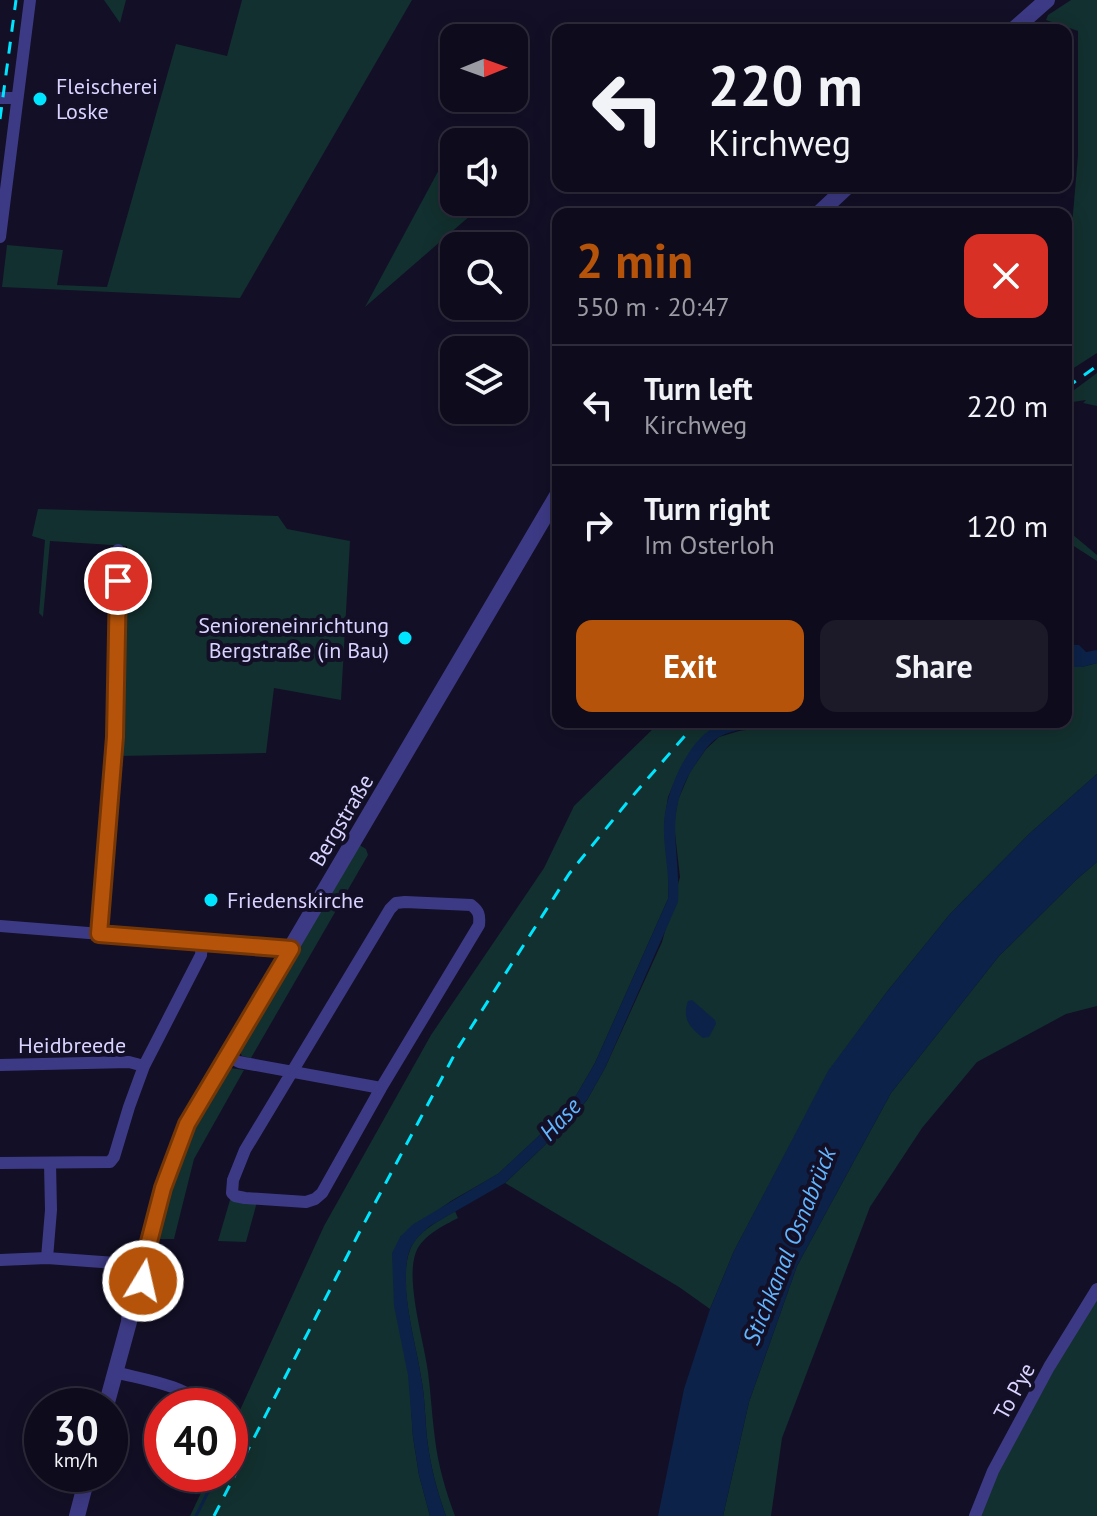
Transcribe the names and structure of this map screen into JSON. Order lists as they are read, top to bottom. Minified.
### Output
{"streets":{"street":["Bergstraße","Heidbreede","To Pye"]},"water":["Hase","Stichkanal Osnabrück"],"places":["Fleischerei Loske","Senioreneinrichtung Bergstraße (in Bau)","Friedenskirche"],"north":"right","page":{"turn":["220 m","Kirchweg"],"heading":["2 min","550 m · 20:47"],"list":[{"name":"Turn left","note":"Kirchweg","value":"220 m"},{"name":"Turn right","note":"Im Osterloh","value":"120 m"}],"buttons":["Exit","Share"],"speed":"30 km/h","limit":"40"}}
